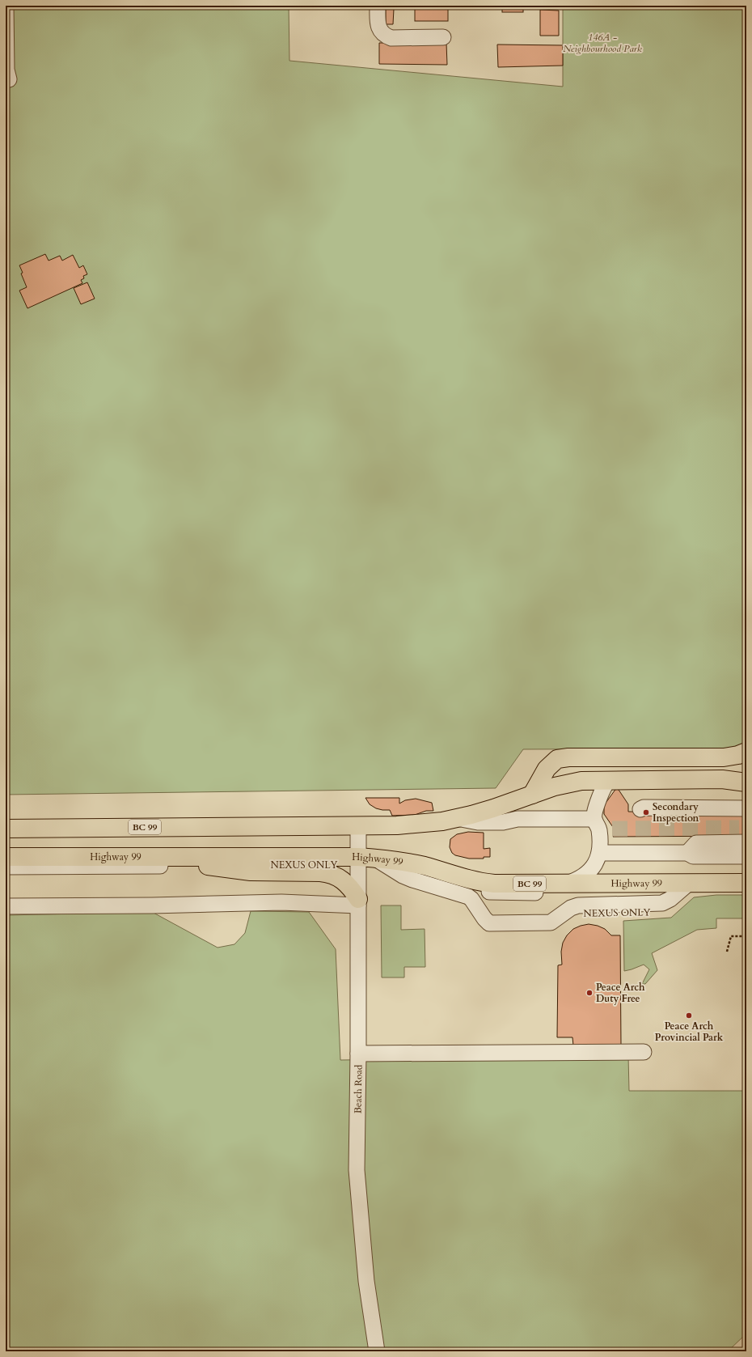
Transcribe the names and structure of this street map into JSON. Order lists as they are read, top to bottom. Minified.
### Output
{"streets":{"highway":["BC 99","Highway 99"],"street":["NEXUS ONLY","Beach Road"]},"crossings":[["BC 99","Highway 99"],["BC 99","NEXUS ONLY"],["BC 99","Beach Road"],["Highway 99","NEXUS ONLY"],["Highway 99","Beach Road"],["NEXUS ONLY","Beach Road"]],"parks":["146A - Neighbourhood Park"],"places":["Secondary Inspection","Peace Arch Duty Free","Peace Arch Provincial Park"]}
